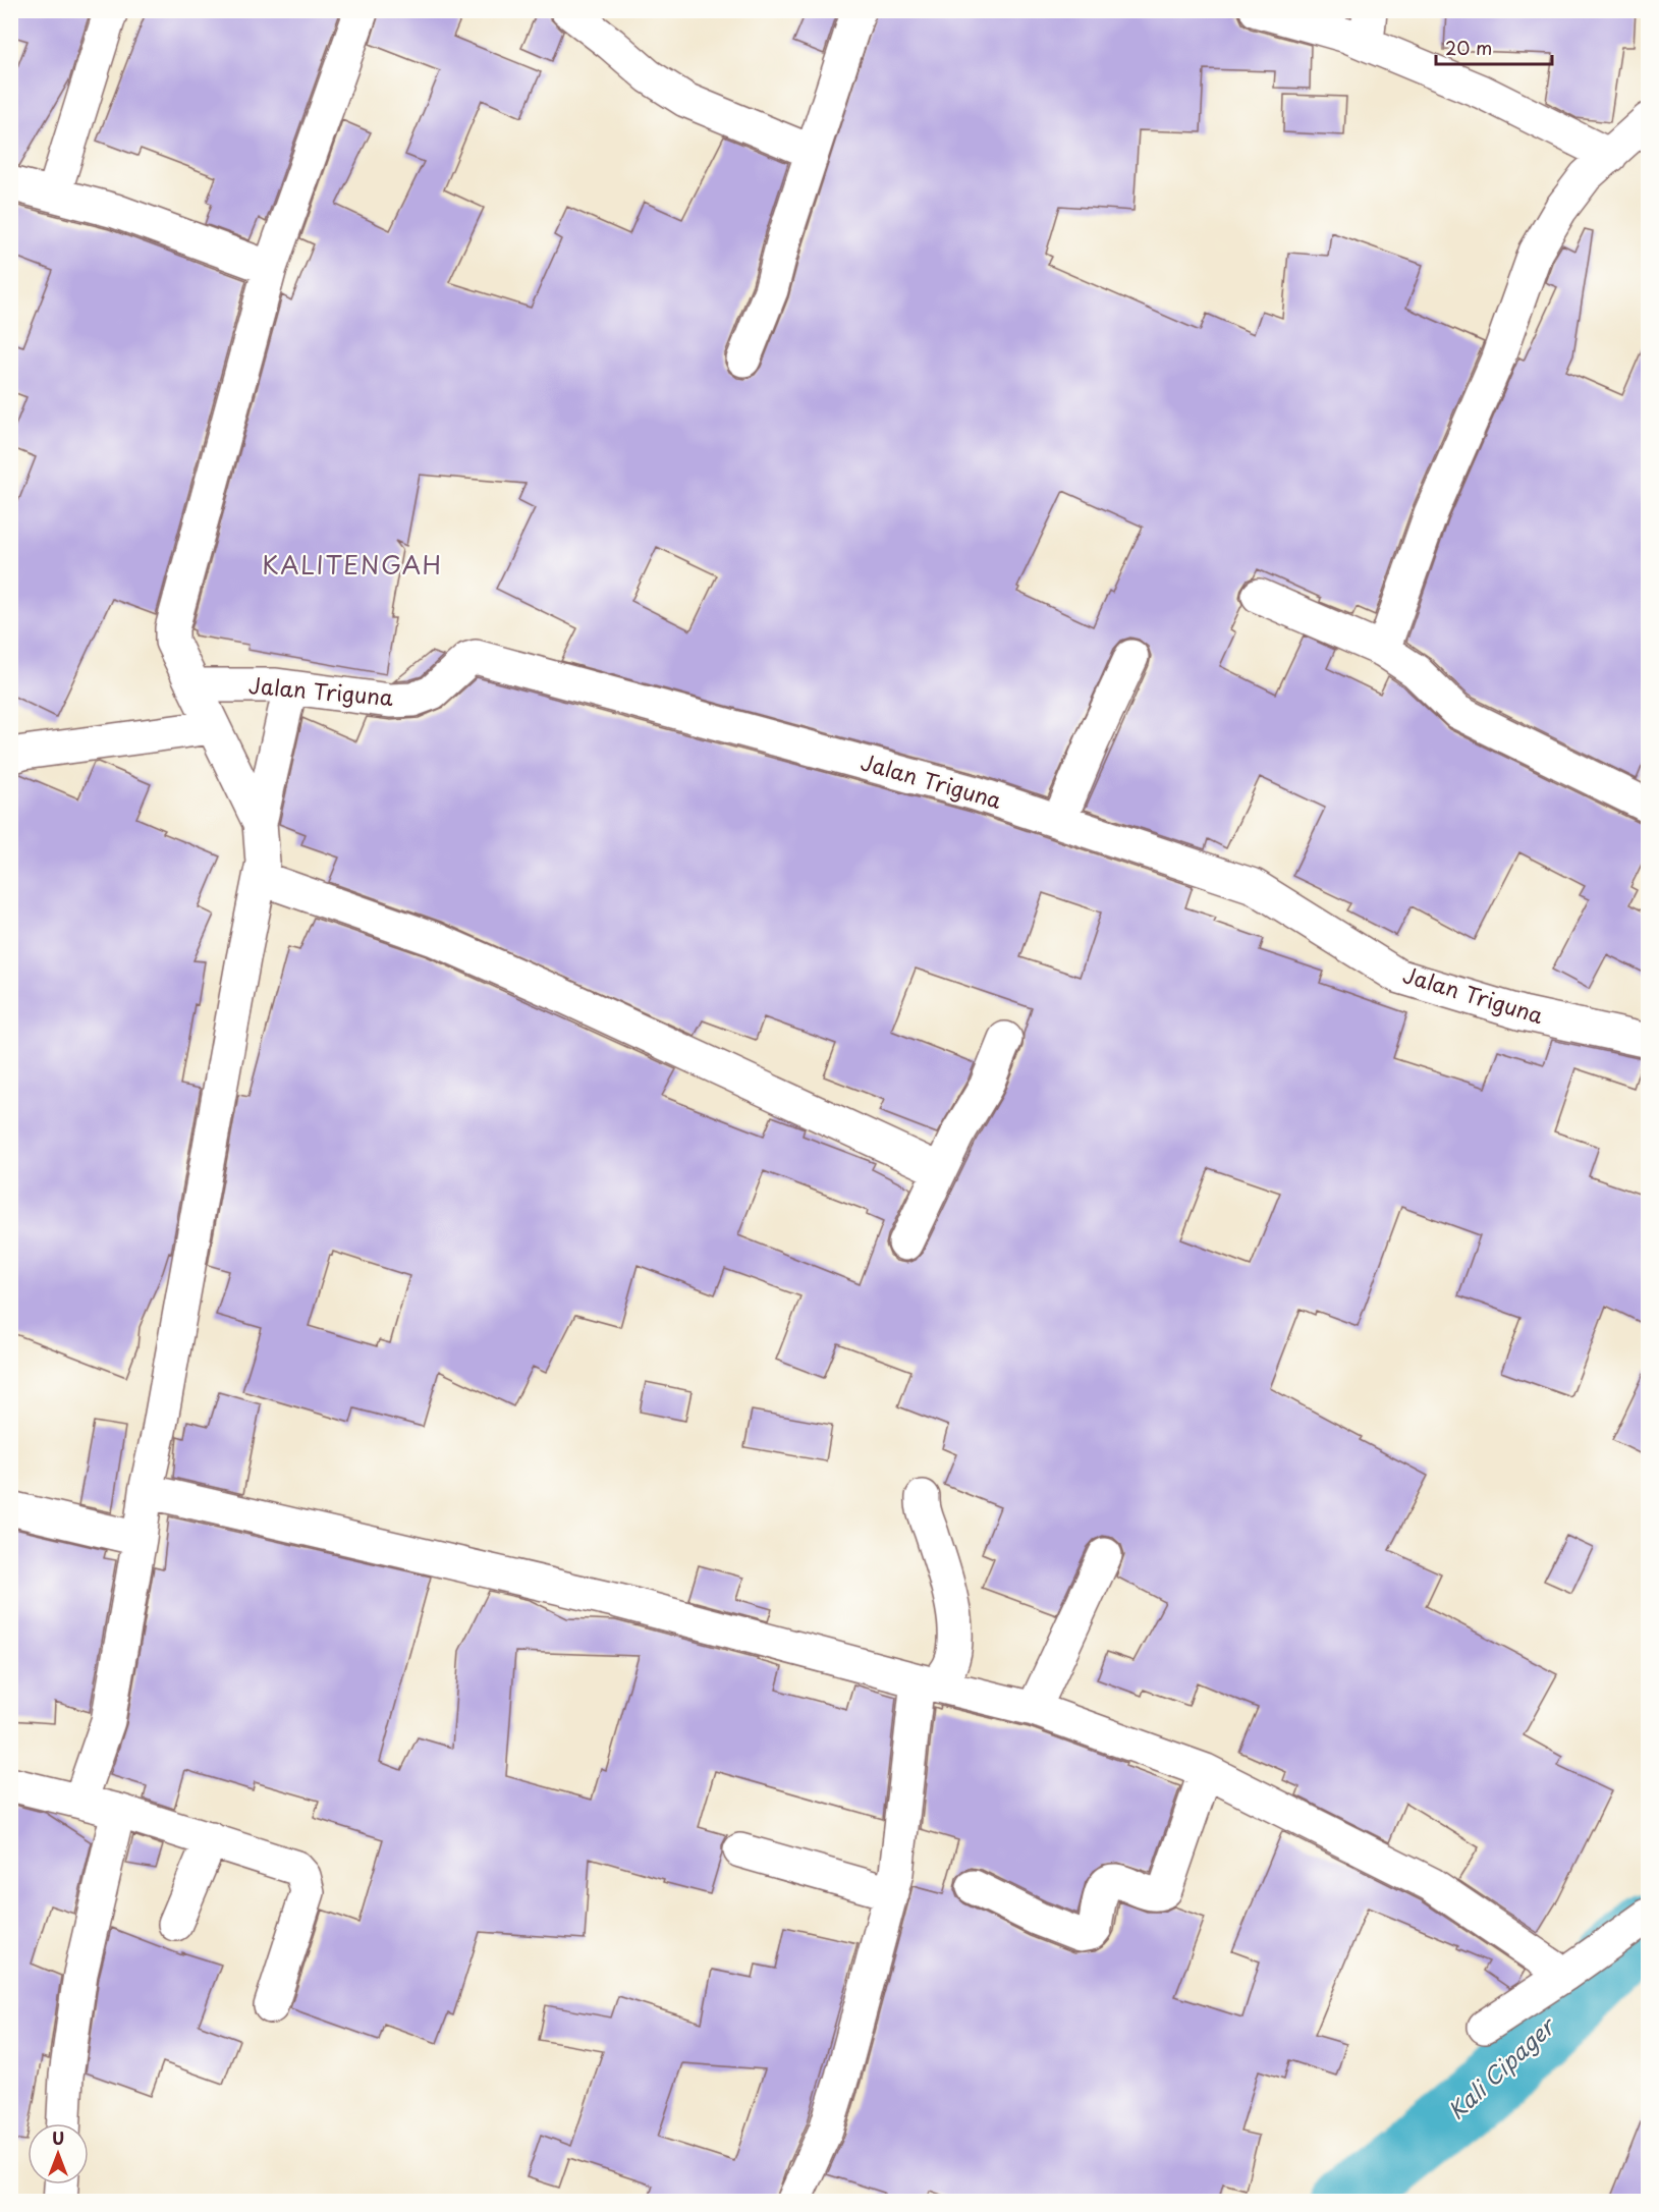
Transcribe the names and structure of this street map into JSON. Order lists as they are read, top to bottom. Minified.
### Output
{"streets":{"street":["Jalan Triguna"]},"districts":["KALITENGAH"],"water":["Kali Cipager"],"scale_bar":"20 m","north":"top"}
